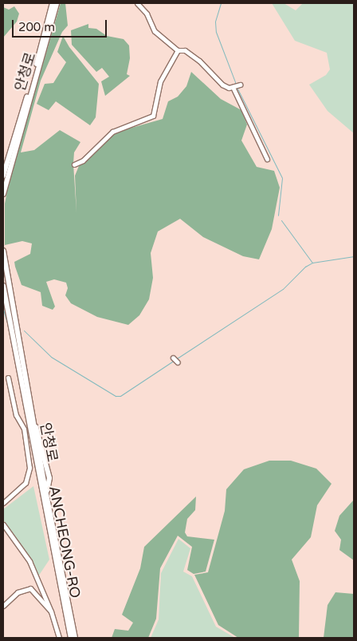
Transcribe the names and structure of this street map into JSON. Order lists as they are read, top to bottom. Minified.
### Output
{"streets":{"street":["안청로","ANCHEONG-RO"]},"scale_bar":"200 m"}
